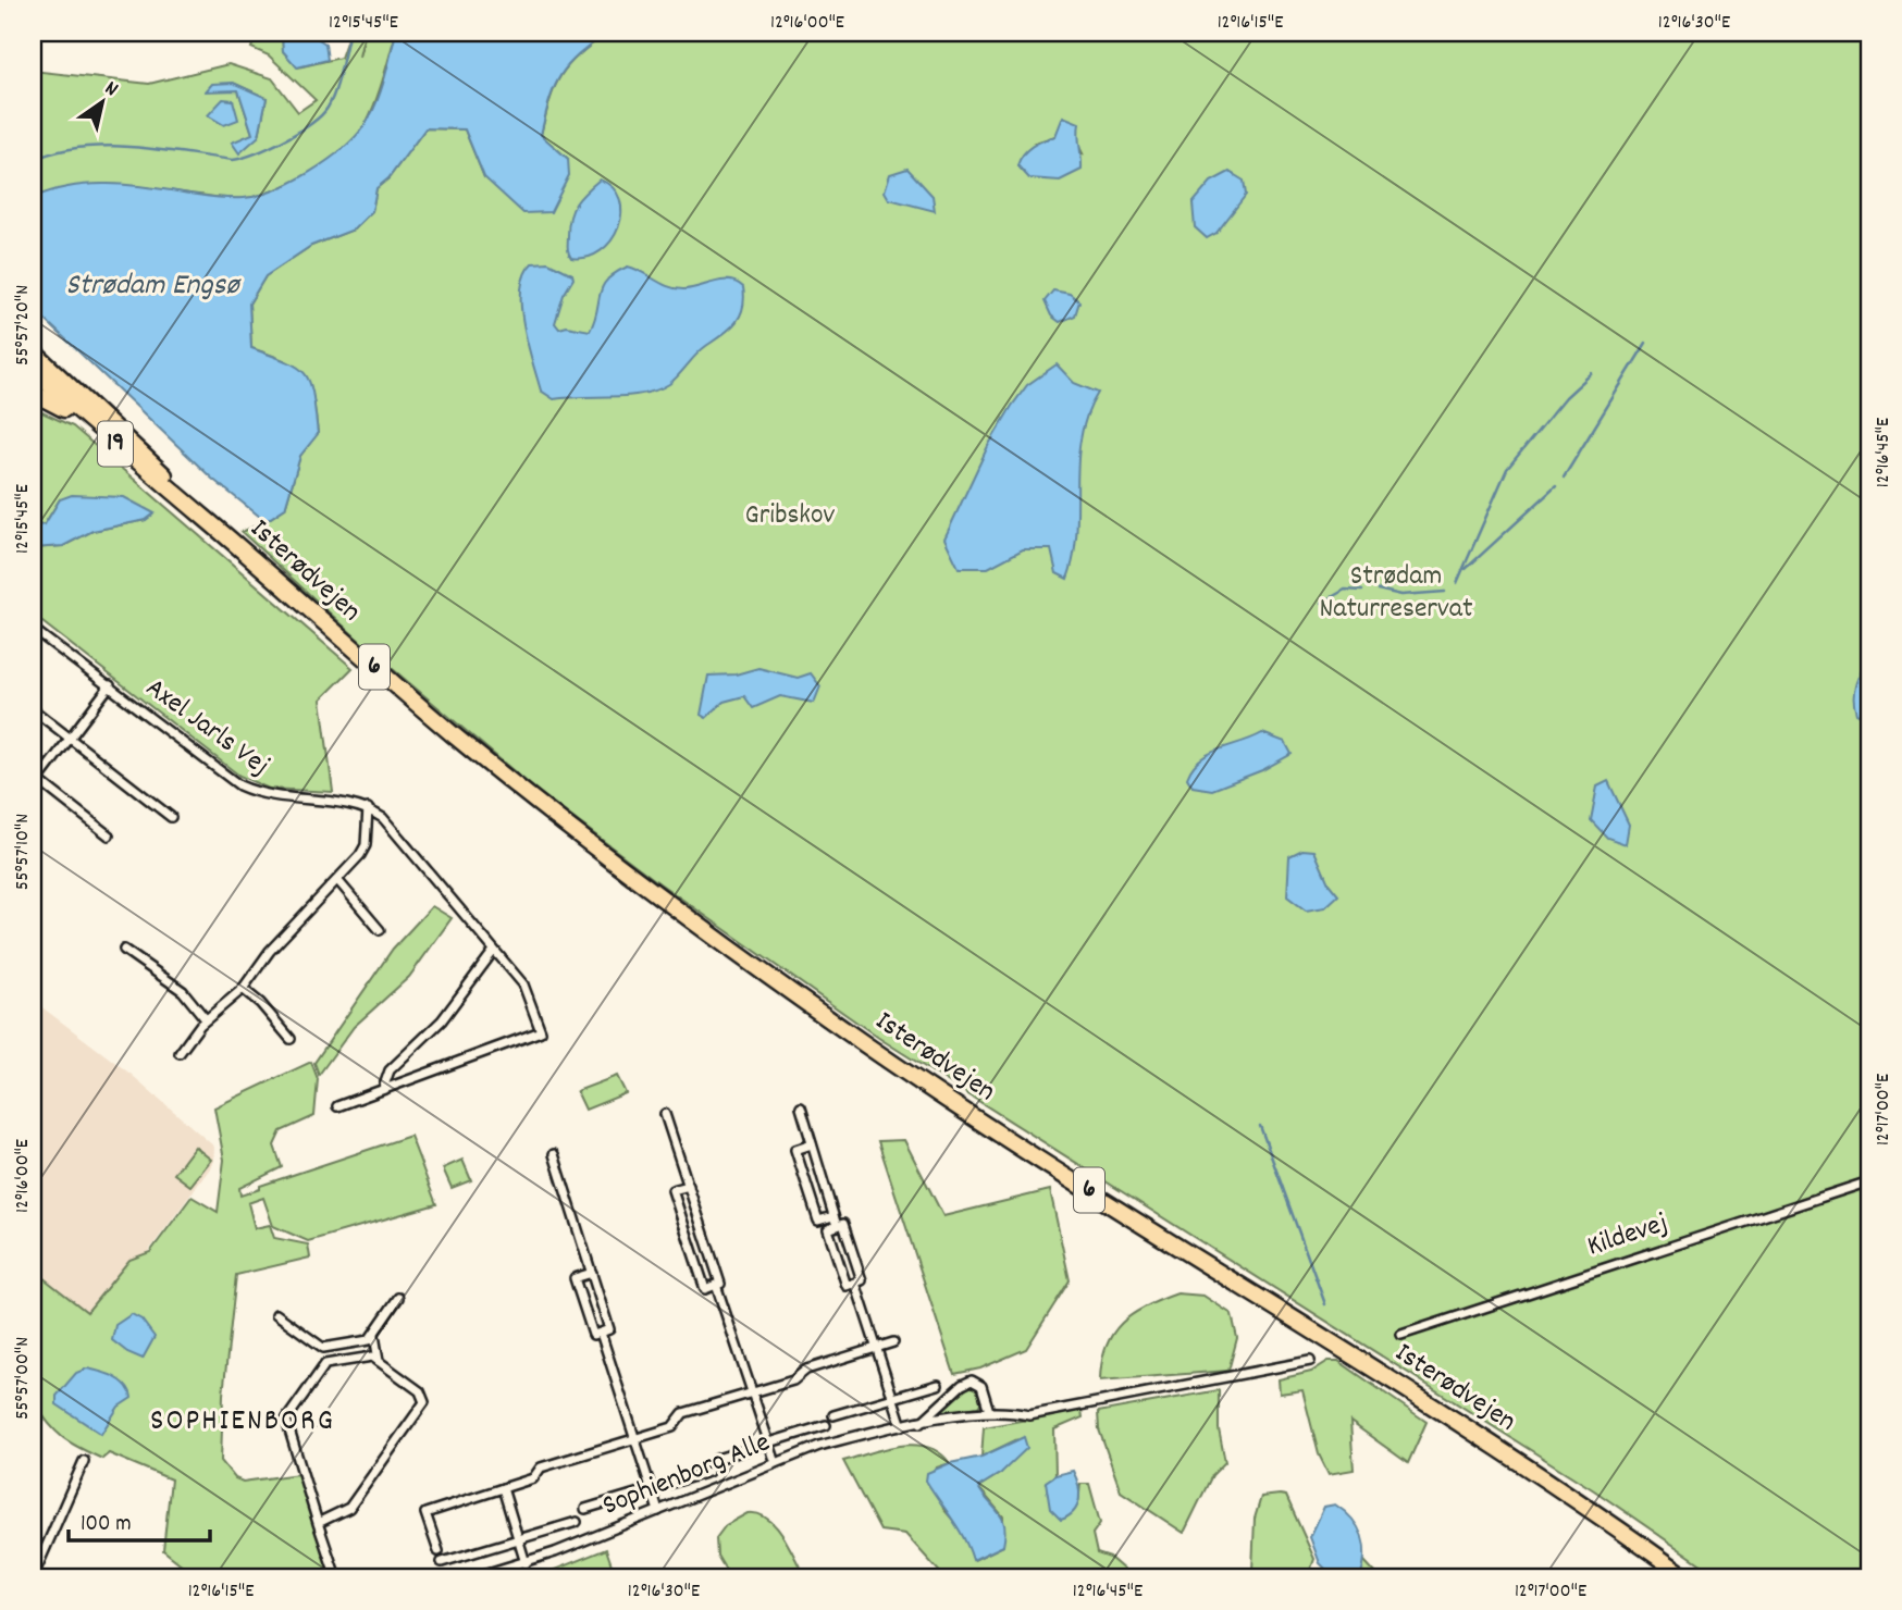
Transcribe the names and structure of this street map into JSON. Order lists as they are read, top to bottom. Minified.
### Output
{"streets":{"highway":["19","Isterødvejen","6"],"street":["Axel Jarls Vej","Kildevej","Sophienborg Alle"]},"districts":["SOPHIENBORG"],"water":["Strødam Engsø"],"parks":["Gribskov","Strødam Naturreservat"],"scale_bar":"100 m","north":"top right","coordinates":["12°15'45\"E","12°16'00\"E","12°16'15\"E","12°16'30\"E","55°57'20\"N","12°16'45\"E","55°57'10\"N","12°17'00\"E","55°57'00\"N"]}
